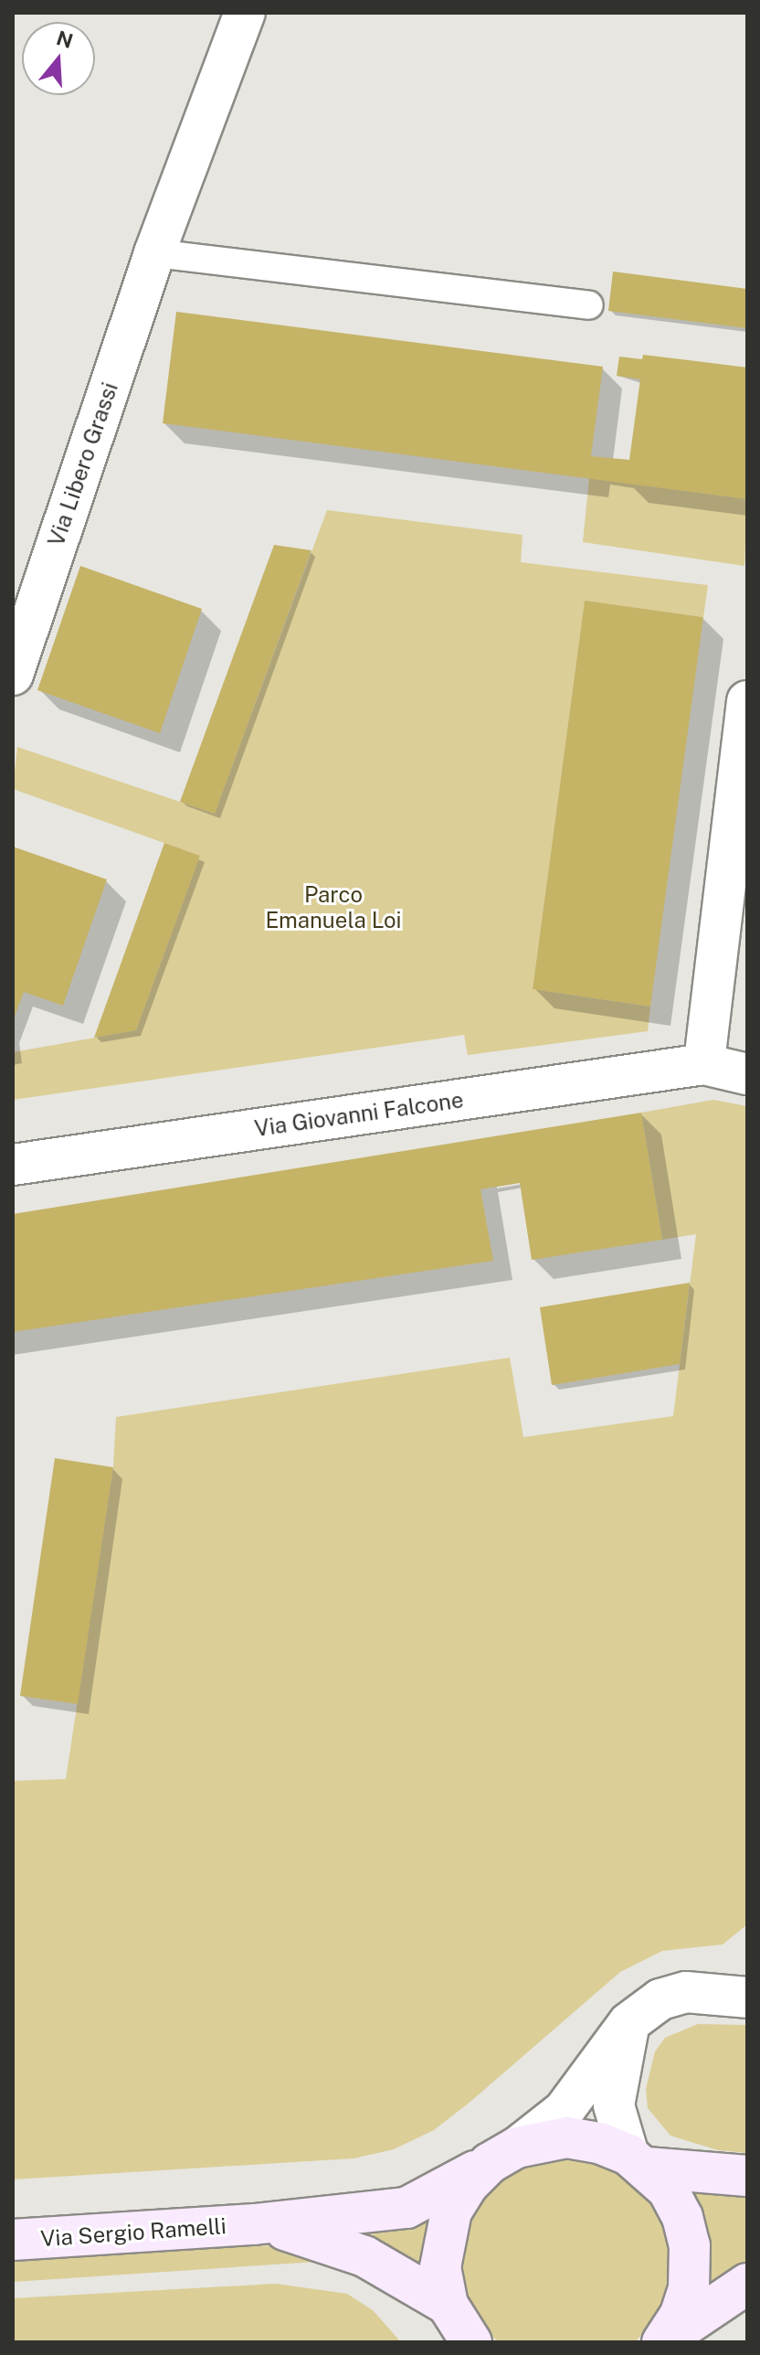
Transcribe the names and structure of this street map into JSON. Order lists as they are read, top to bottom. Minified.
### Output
{"streets":{"street":["Via Libero Grassi","Via Giovanni Falcone","Via Sergio Ramelli"]},"parks":["Parco Emanuela Loi"],"north":"top"}
